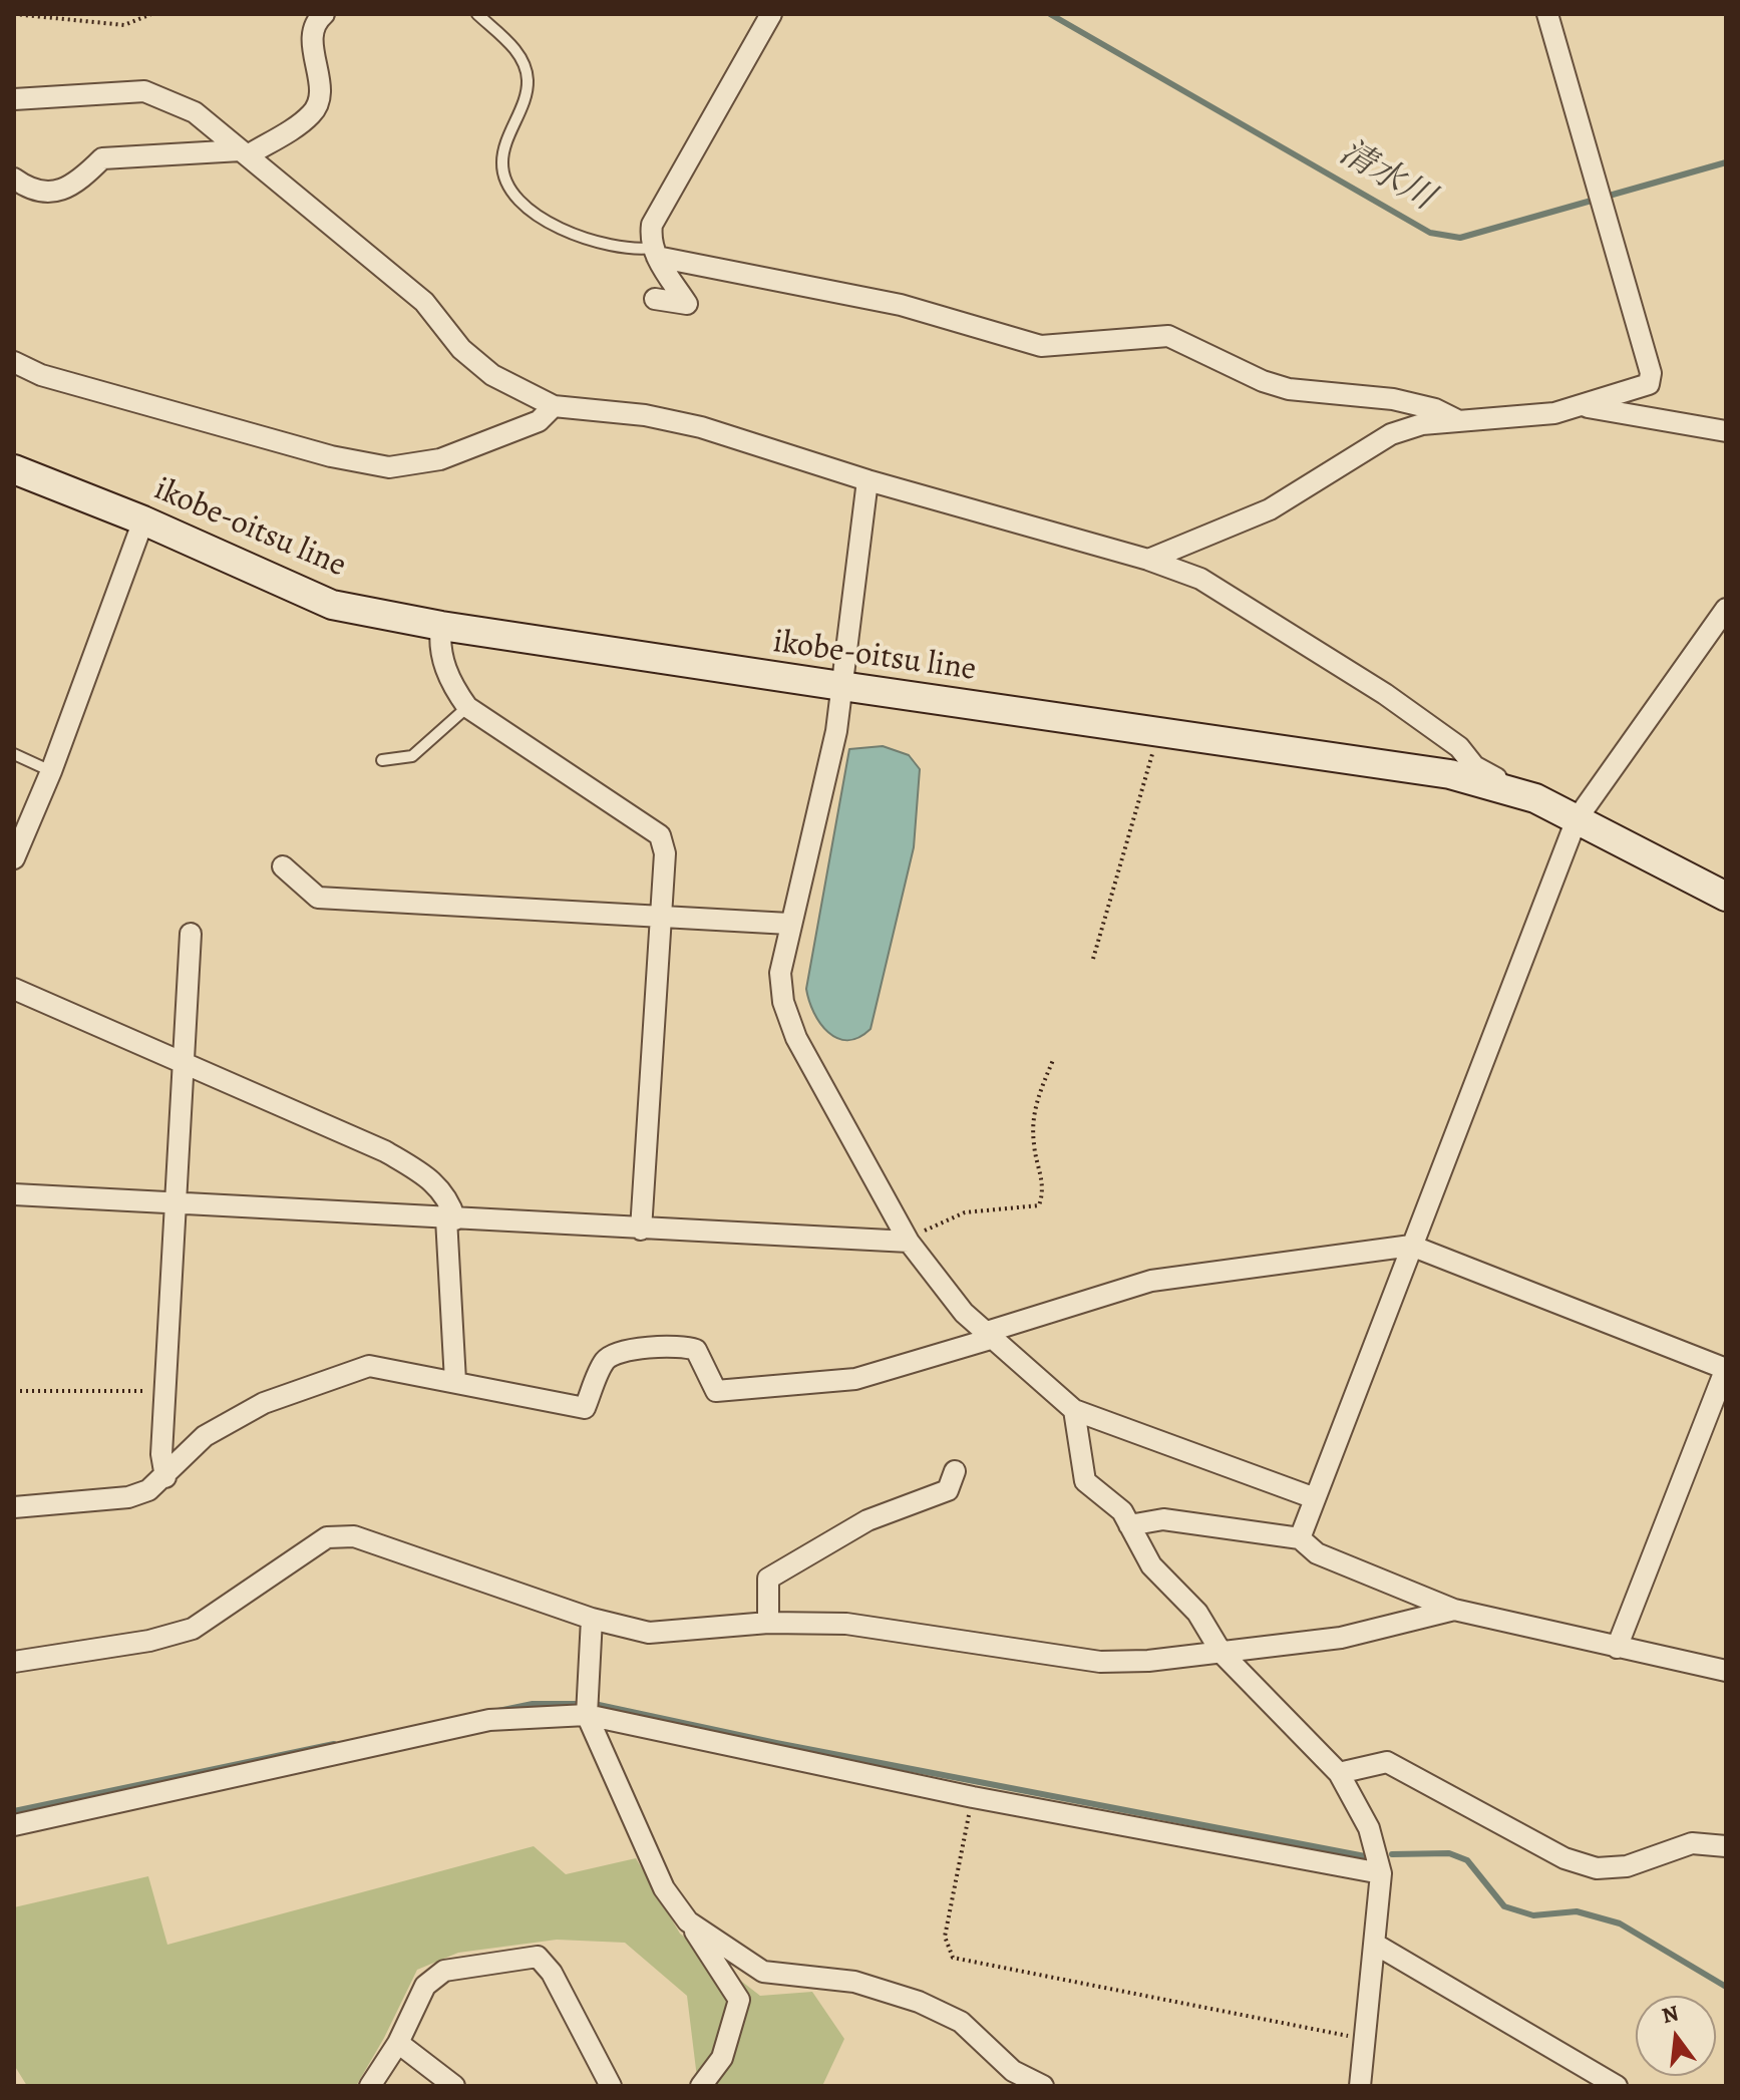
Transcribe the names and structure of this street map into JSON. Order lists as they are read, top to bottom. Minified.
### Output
{"streets":{"main road":["ikobe-oitsu line"]},"water":["清水川"],"north":"top"}
